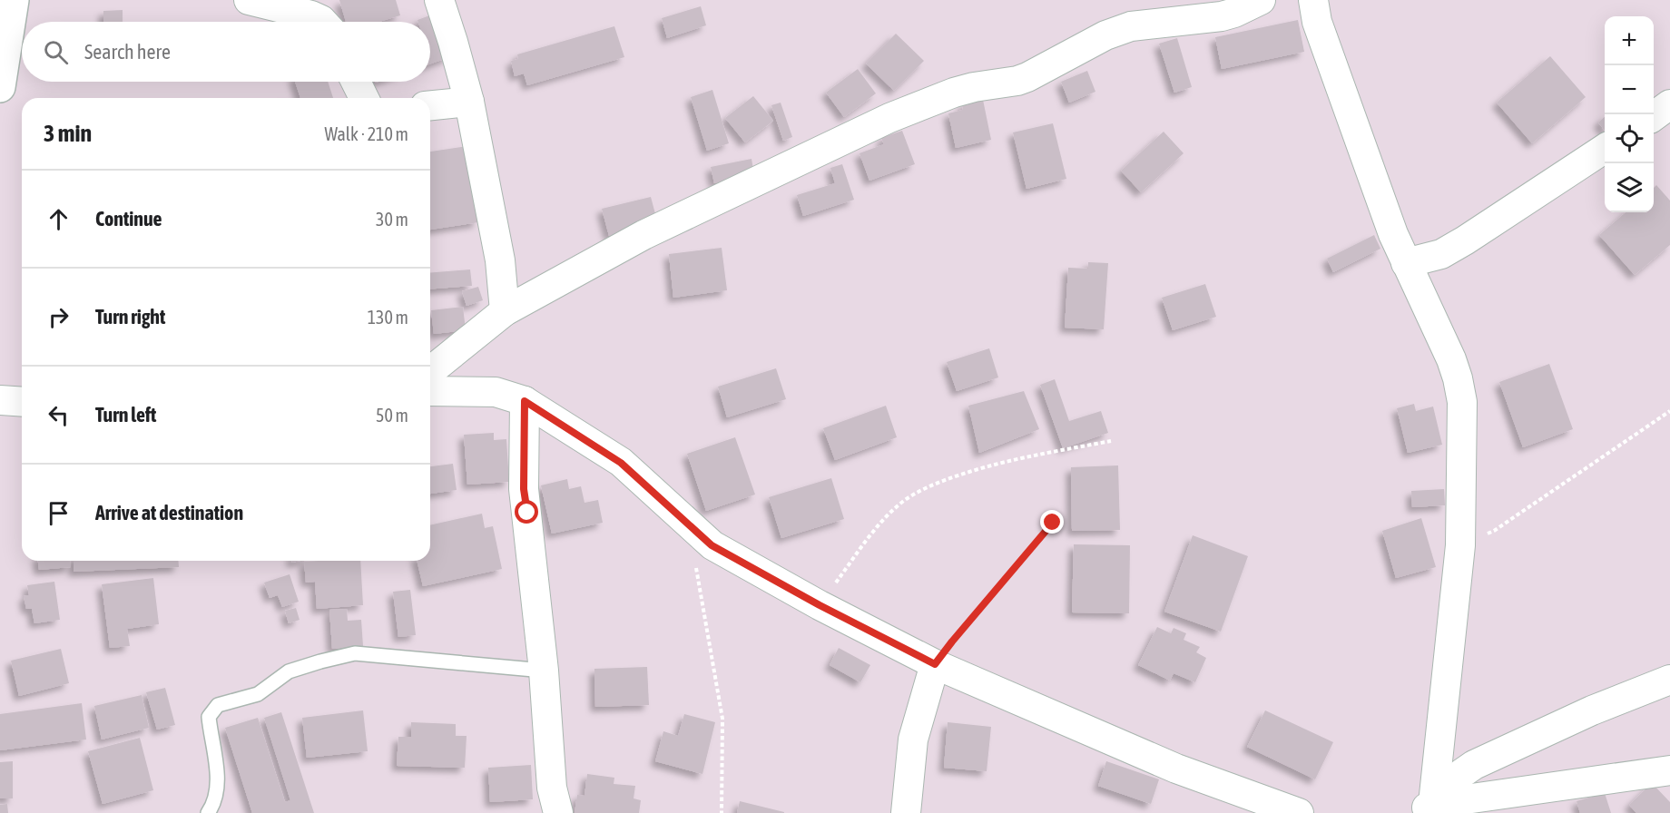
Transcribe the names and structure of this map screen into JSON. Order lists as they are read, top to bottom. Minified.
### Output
{"page":{"map_buttons":["+","−"],"search":"Search here","heading":["3 min","Walk · 210 m"],"list":[["Continue","30 m"],["Turn right","130 m"],["Turn left","50 m"],"Arrive at destination"]}}
